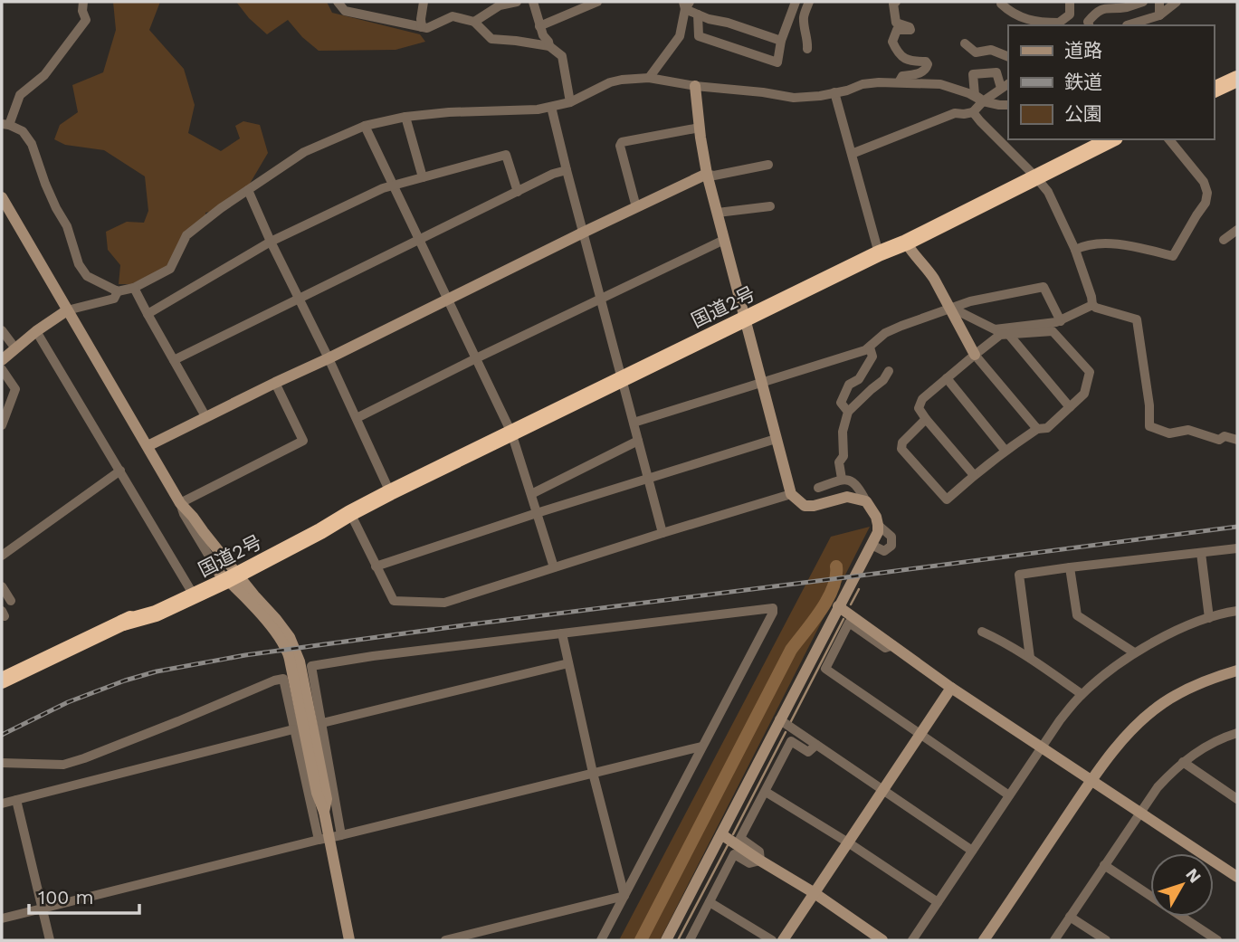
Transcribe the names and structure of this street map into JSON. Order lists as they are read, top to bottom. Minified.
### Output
{"streets":{"highway":["国道2号"]},"legend":["道路","鉄道","公園"],"scale_bar":"100 m","north":"top right"}
